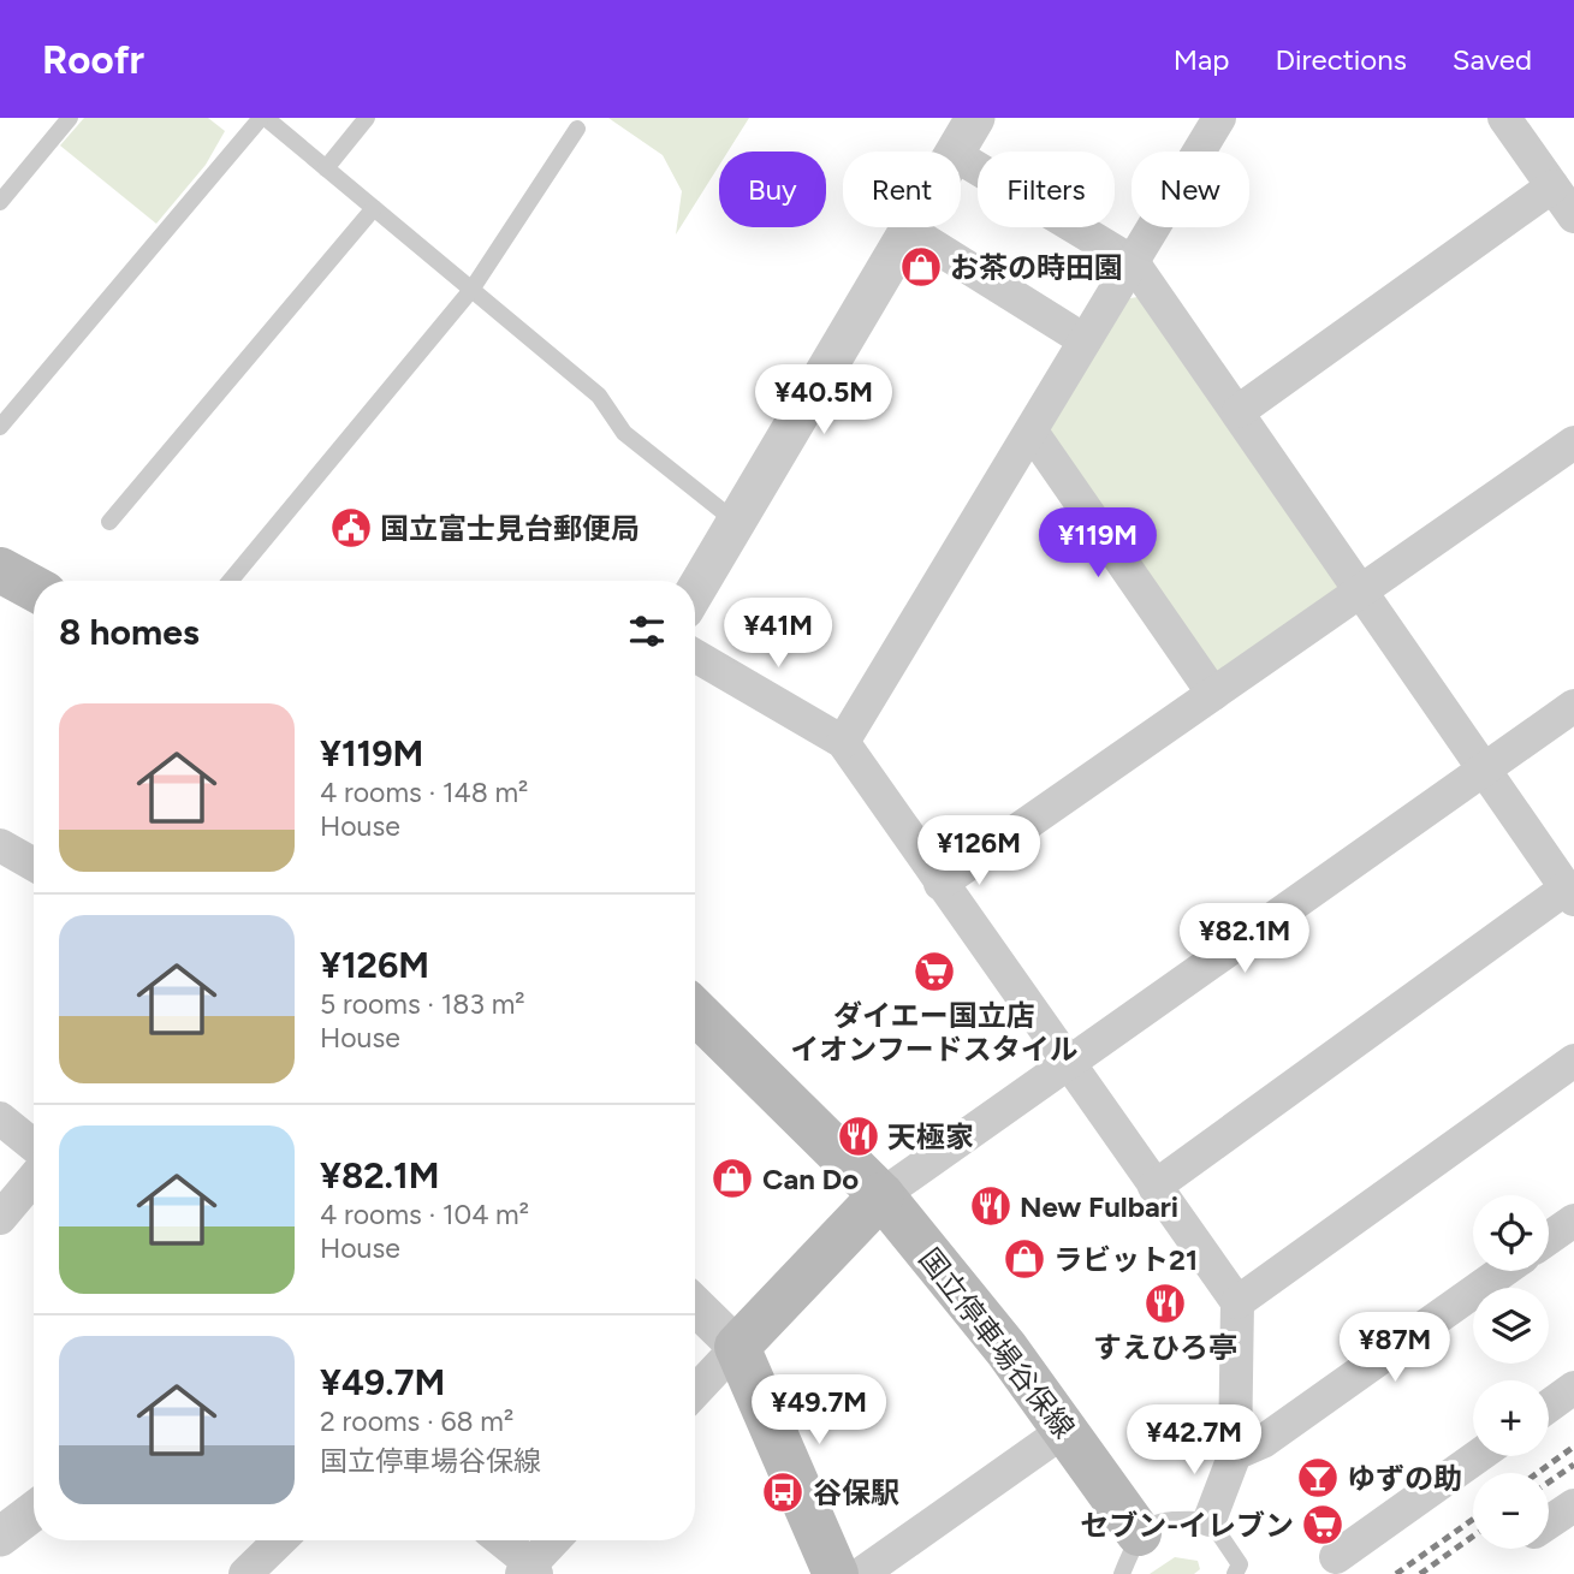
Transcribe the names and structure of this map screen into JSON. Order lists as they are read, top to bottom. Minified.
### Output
{"streets":{"main road":["国立停車場谷保線"]},"places":{"shop":["お茶の時田園","Can Do","ラビット21"],"public building":["国立富士見台郵便局"],"supermarket":["ダイエー国立店 イオンフードスタイル","セブン-イレブン"],"restaurant":["天極家","New Fulbari","すえひろ亭"],"bar":["ゆずの助"],"bus stop":["谷保駅"]},"page":{"header":"Roofr","nav":["Map","Directions","Saved"],"chip":["Buy","Rent","Filters","New"],"price":["¥40.5M","¥119M","¥41M","¥126M","¥82.1M","¥87M","¥49.7M","¥42.7M"],"heading":"8 homes","list":[{"name":"¥119M","note":"4 rooms · 148 m² · House"},{"name":"¥126M","note":"5 rooms · 183 m² · House"},{"name":"¥82.1M","note":"4 rooms · 104 m² · House"},{"name":"¥49.7M","note":"2 rooms · 68 m² · 国立停車場谷保線"}],"map_buttons":["+","−"]}}
